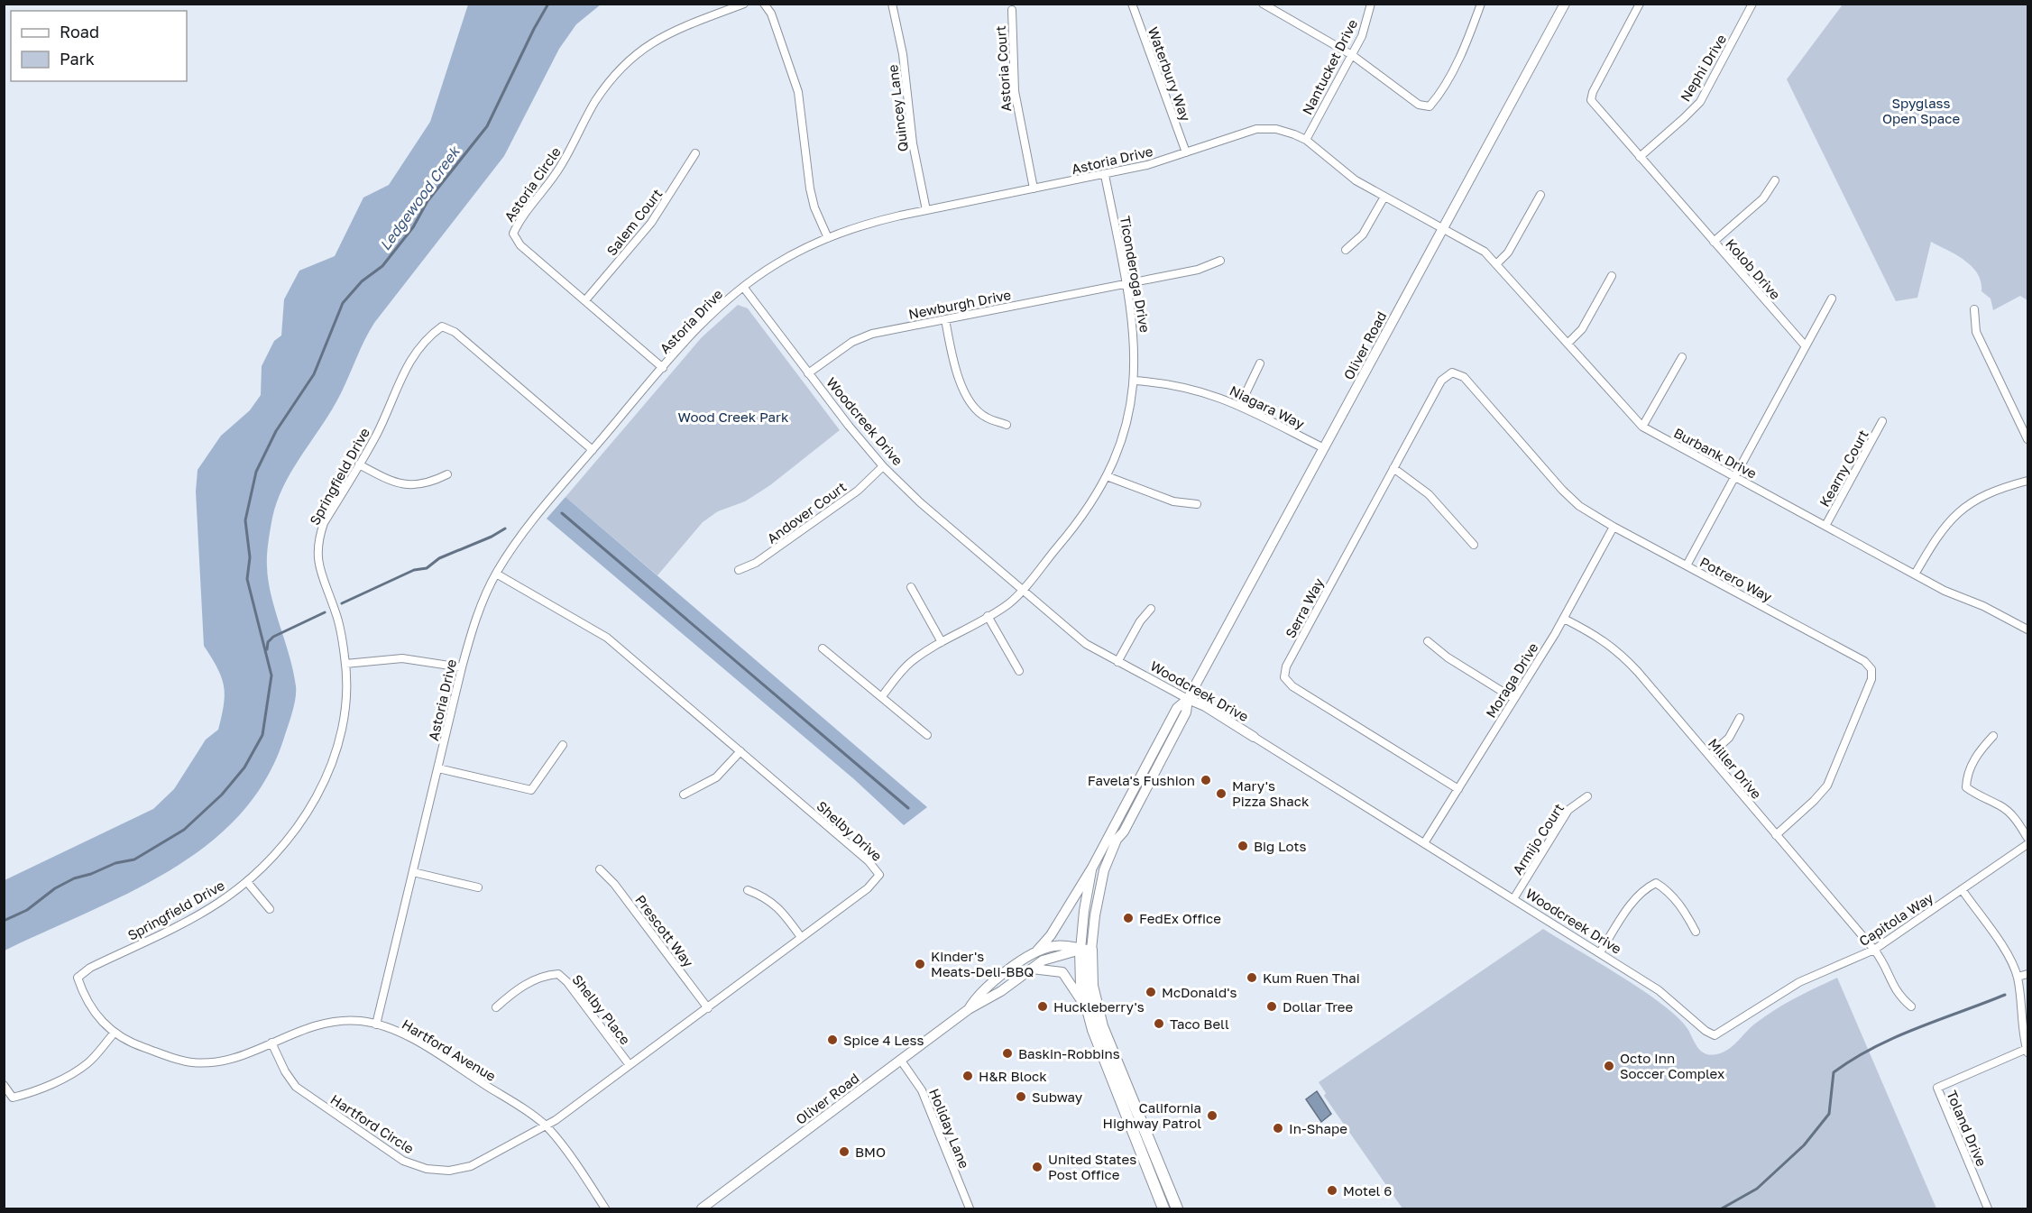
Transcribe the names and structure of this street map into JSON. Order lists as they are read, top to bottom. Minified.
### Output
{"streets":{"street":["Nantucket Drive","Nephi Drive","Astoria Court","Waterbury Way","Quincey Lane","Astoria Drive","Astoria Circle","Salem Court","Kolob Drive","Ticonderoga Drive","Newburgh Drive","Oliver Road","Niagara Way","Woodcreek Drive","Burbank Drive","Kearny Court","Springfield Drive","Andover Court","Potrero Way","Serra Way","Moraga Drive","Miller Drive","Shelby Drive","Armijo Court","Capitola Way","Prescott Way","Shelby Place","Hartford Avenue","Hartford Circle","Holiday Lane","Toland Drive"]},"crossings":[["Nantucket Drive","Astoria Drive"],["Nephi Drive","Kolob Drive"],["Astoria Court","Astoria Drive"],["Waterbury Way","Astoria Drive"],["Quincey Lane","Astoria Drive"],["Astoria Drive","Astoria Circle"],["Astoria Drive","Ticonderoga Drive"],["Astoria Drive","Oliver Road"],["Astoria Drive","Woodcreek Drive"],["Astoria Drive","Burbank Drive"],["Astoria Drive","Springfield Drive"],["Astoria Drive","Shelby Drive"],["Astoria Drive","Hartford Avenue"],["Astoria Circle","Salem Court"],["Ticonderoga Drive","Newburgh Drive"],["Ticonderoga Drive","Niagara Way"],["Ticonderoga Drive","Woodcreek Drive"],["Newburgh Drive","Woodcreek Drive"],["Oliver Road","Niagara Way"],["Oliver Road","Woodcreek Drive"],["Oliver Road","Burbank Drive"],["Oliver Road","Holiday Lane"],["Woodcreek Drive","Andover Court"],["Woodcreek Drive","Moraga Drive"],["Woodcreek Drive","Armijo Court"],["Woodcreek Drive","Capitola Way"],["Burbank Drive","Kearny Court"],["Springfield Drive","Hartford Avenue"],["Potrero Way","Serra Way"],["Potrero Way","Moraga Drive"],["Potrero Way","Miller Drive"],["Serra Way","Moraga Drive"],["Moraga Drive","Miller Drive"],["Miller Drive","Capitola Way"],["Shelby Drive","Prescott Way"],["Shelby Drive","Shelby Place"],["Shelby Drive","Hartford Avenue"],["Shelby Drive","Hartford Circle"],["Hartford Avenue","Hartford Circle"]],"water":["Ledgewood Creek"],"parks":["Spyglass Open Space","Wood Creek Park"],"places":["Favela's Fushion","Mary's Pizza Shack","Big Lots","FedEx Office","Kinder's Meats-Deli-BBQ","Kum Ruen Thai","McDonald's","Huckleberry's","Dollar Tree","Taco Bell","Spice 4 Less","Baskin-Robbins","Octo Inn Soccer Complex","H&R Block","Subway","California Highway Patrol","In-Shape","BMO","United States Post Office","Motel 6"],"legend":["Road","Park"]}
